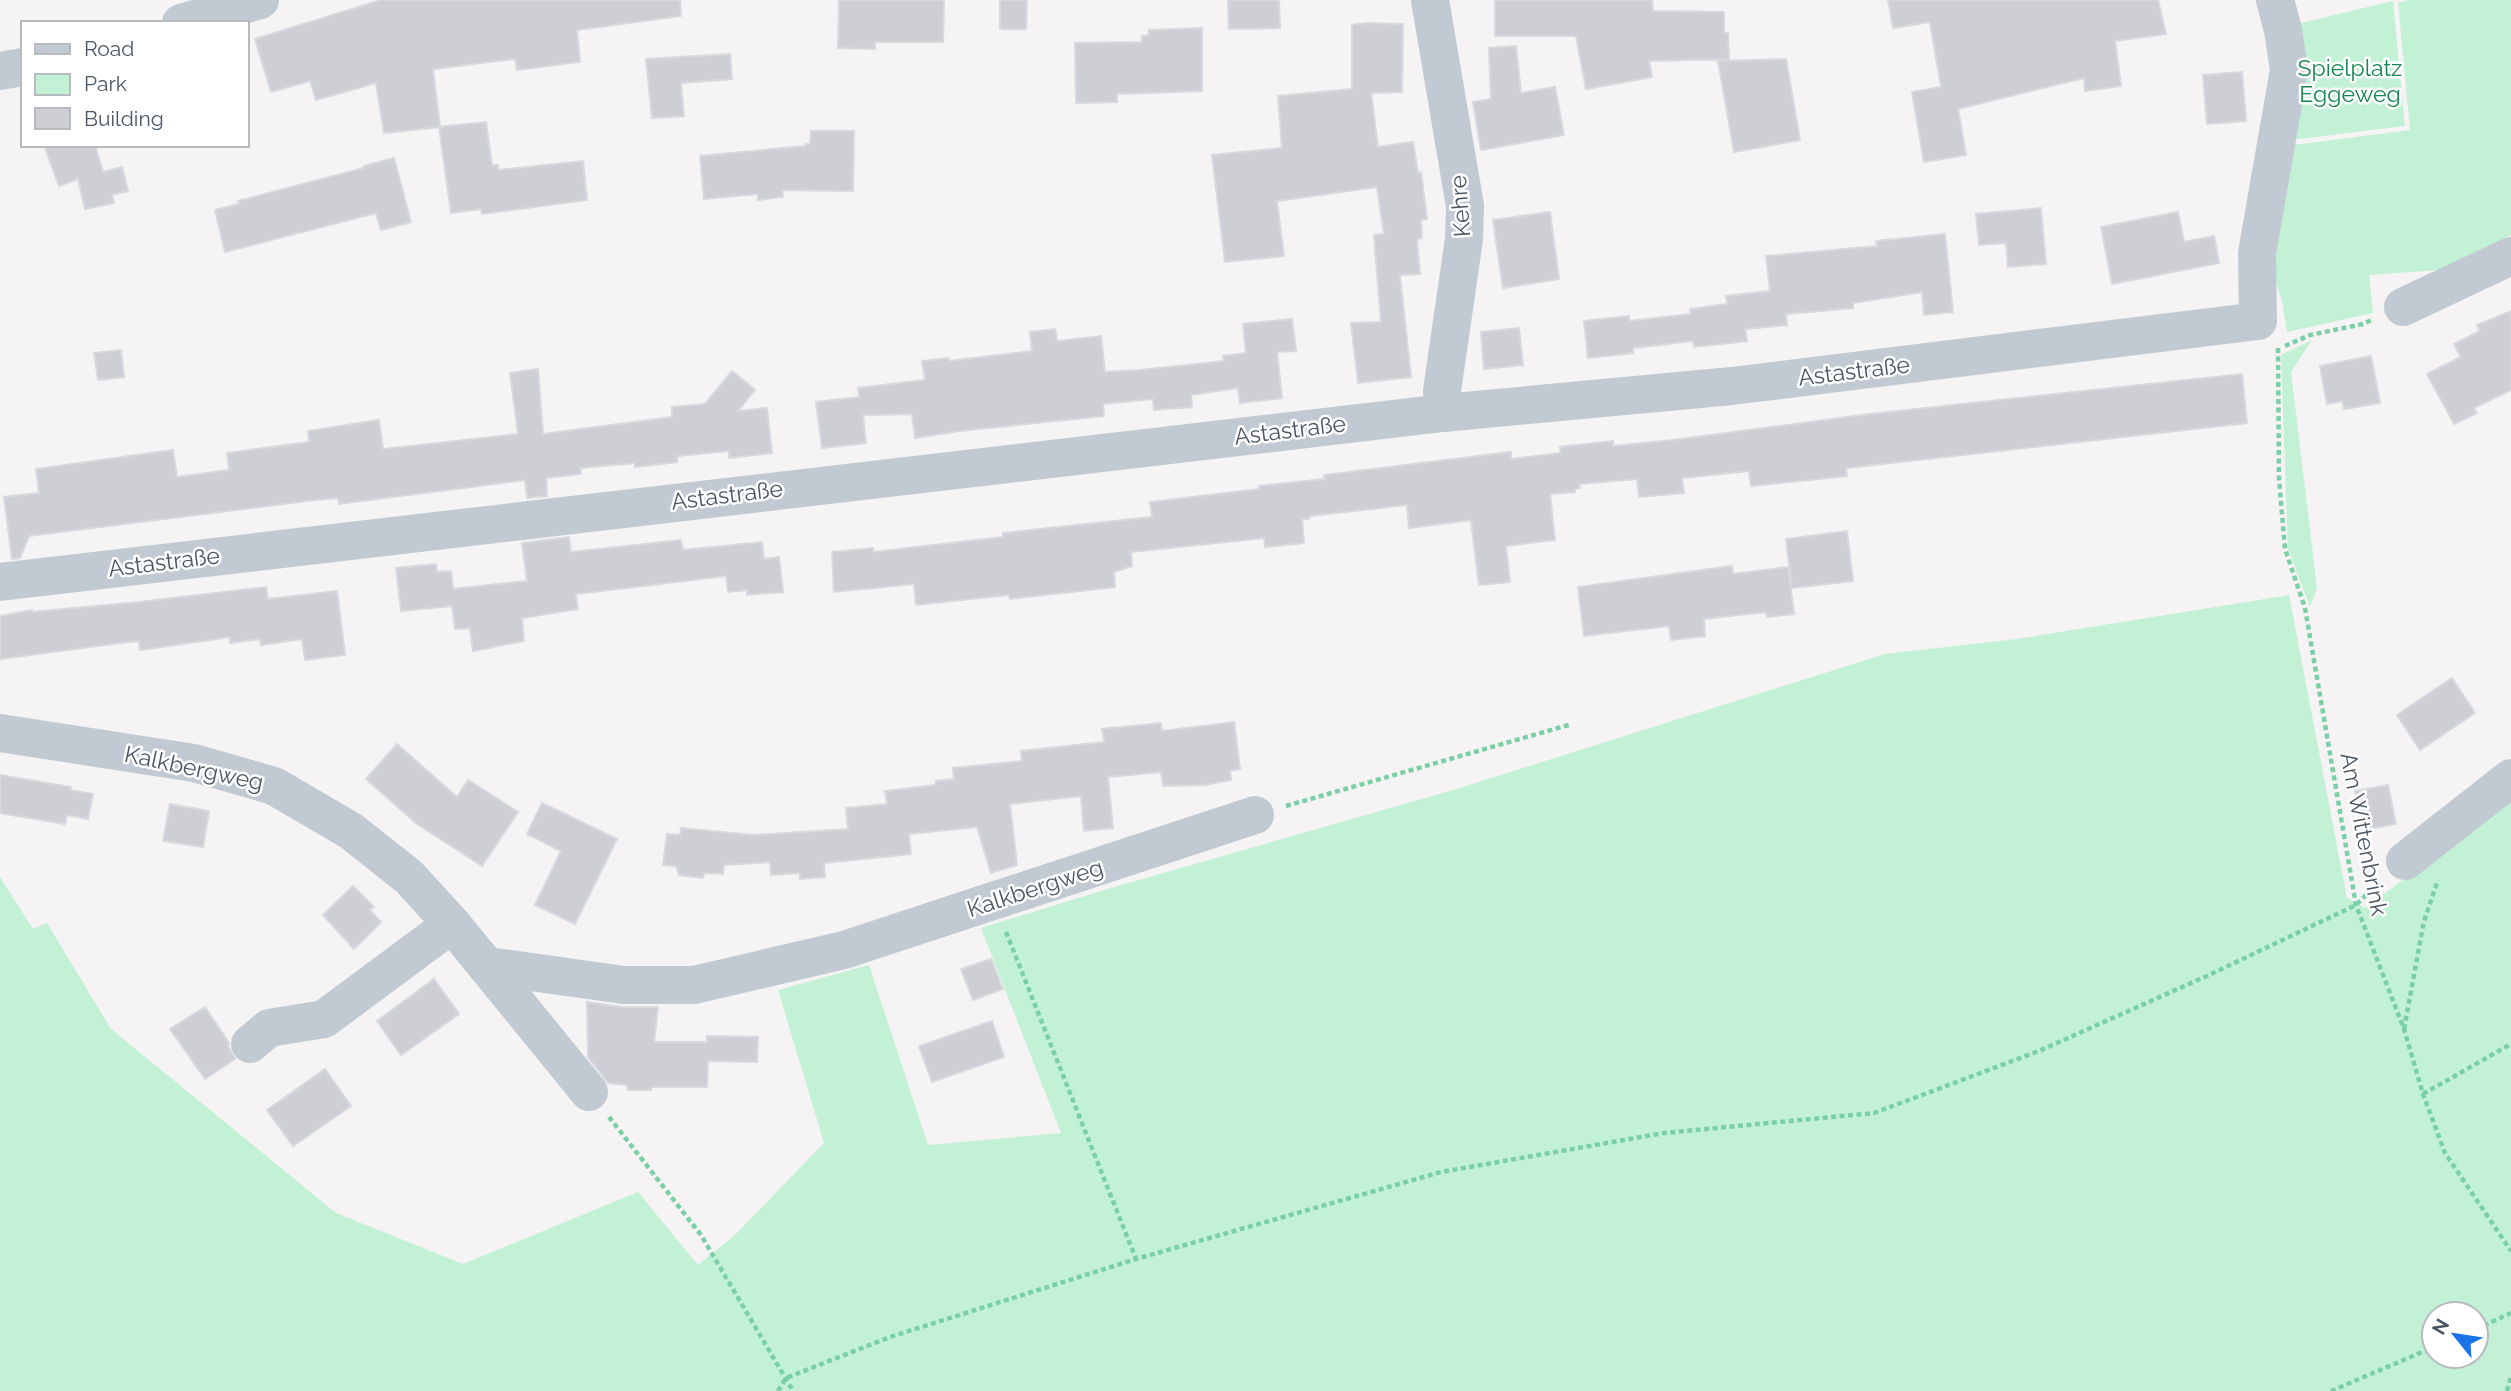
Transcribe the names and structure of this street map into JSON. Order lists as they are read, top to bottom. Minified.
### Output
{"streets":{"street":["Kehre","Astastraße","Kalkbergweg"],"path":["Am Wittenbrink"]},"crossings":[["Kehre","Astastraße"]],"parks":["Spielplatz Eggeweg"],"legend":["Road","Park","Building"],"north":"top left"}
